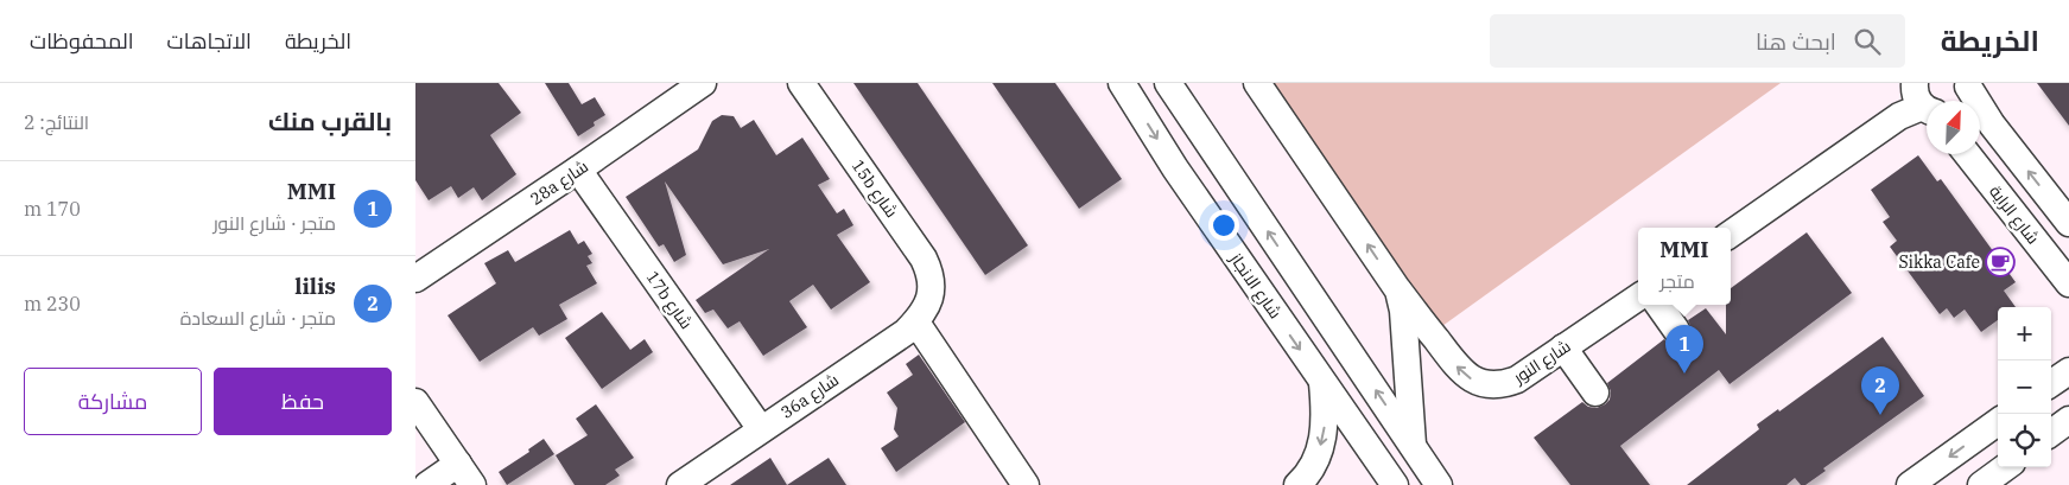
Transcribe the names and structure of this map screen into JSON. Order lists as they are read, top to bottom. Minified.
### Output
{"streets":{"street":["28a شارع","15b شارع","شارع الراية","شارع الانجاز","17b شارع","شارع النور","36a شارع"]},"crossings":[["28a شارع","17b شارع"],["15b شارع","36a شارع"],["17b شارع","36a شارع"]],"places":{"cafe":["Sikka Cafe"]},"north":"top right","page":{"header":"الخريطة","search":"ابحث هنا","nav":["الخريطة","الاتجاهات","المحفوظات"],"heading":["بالقرب منك","النتائج: 2"],"list":[{"mark":"1","name":"MMI","note":"متجر · شارع النور","value":"170 m"},{"mark":"2","name":"lilis","note":"متجر · شارع السعادة","value":"230 m"}],"popup":["MMI","متجر"],"map_buttons":["+","−"],"pins":["1","2"],"buttons":["حفظ","مشاركة"]}}
